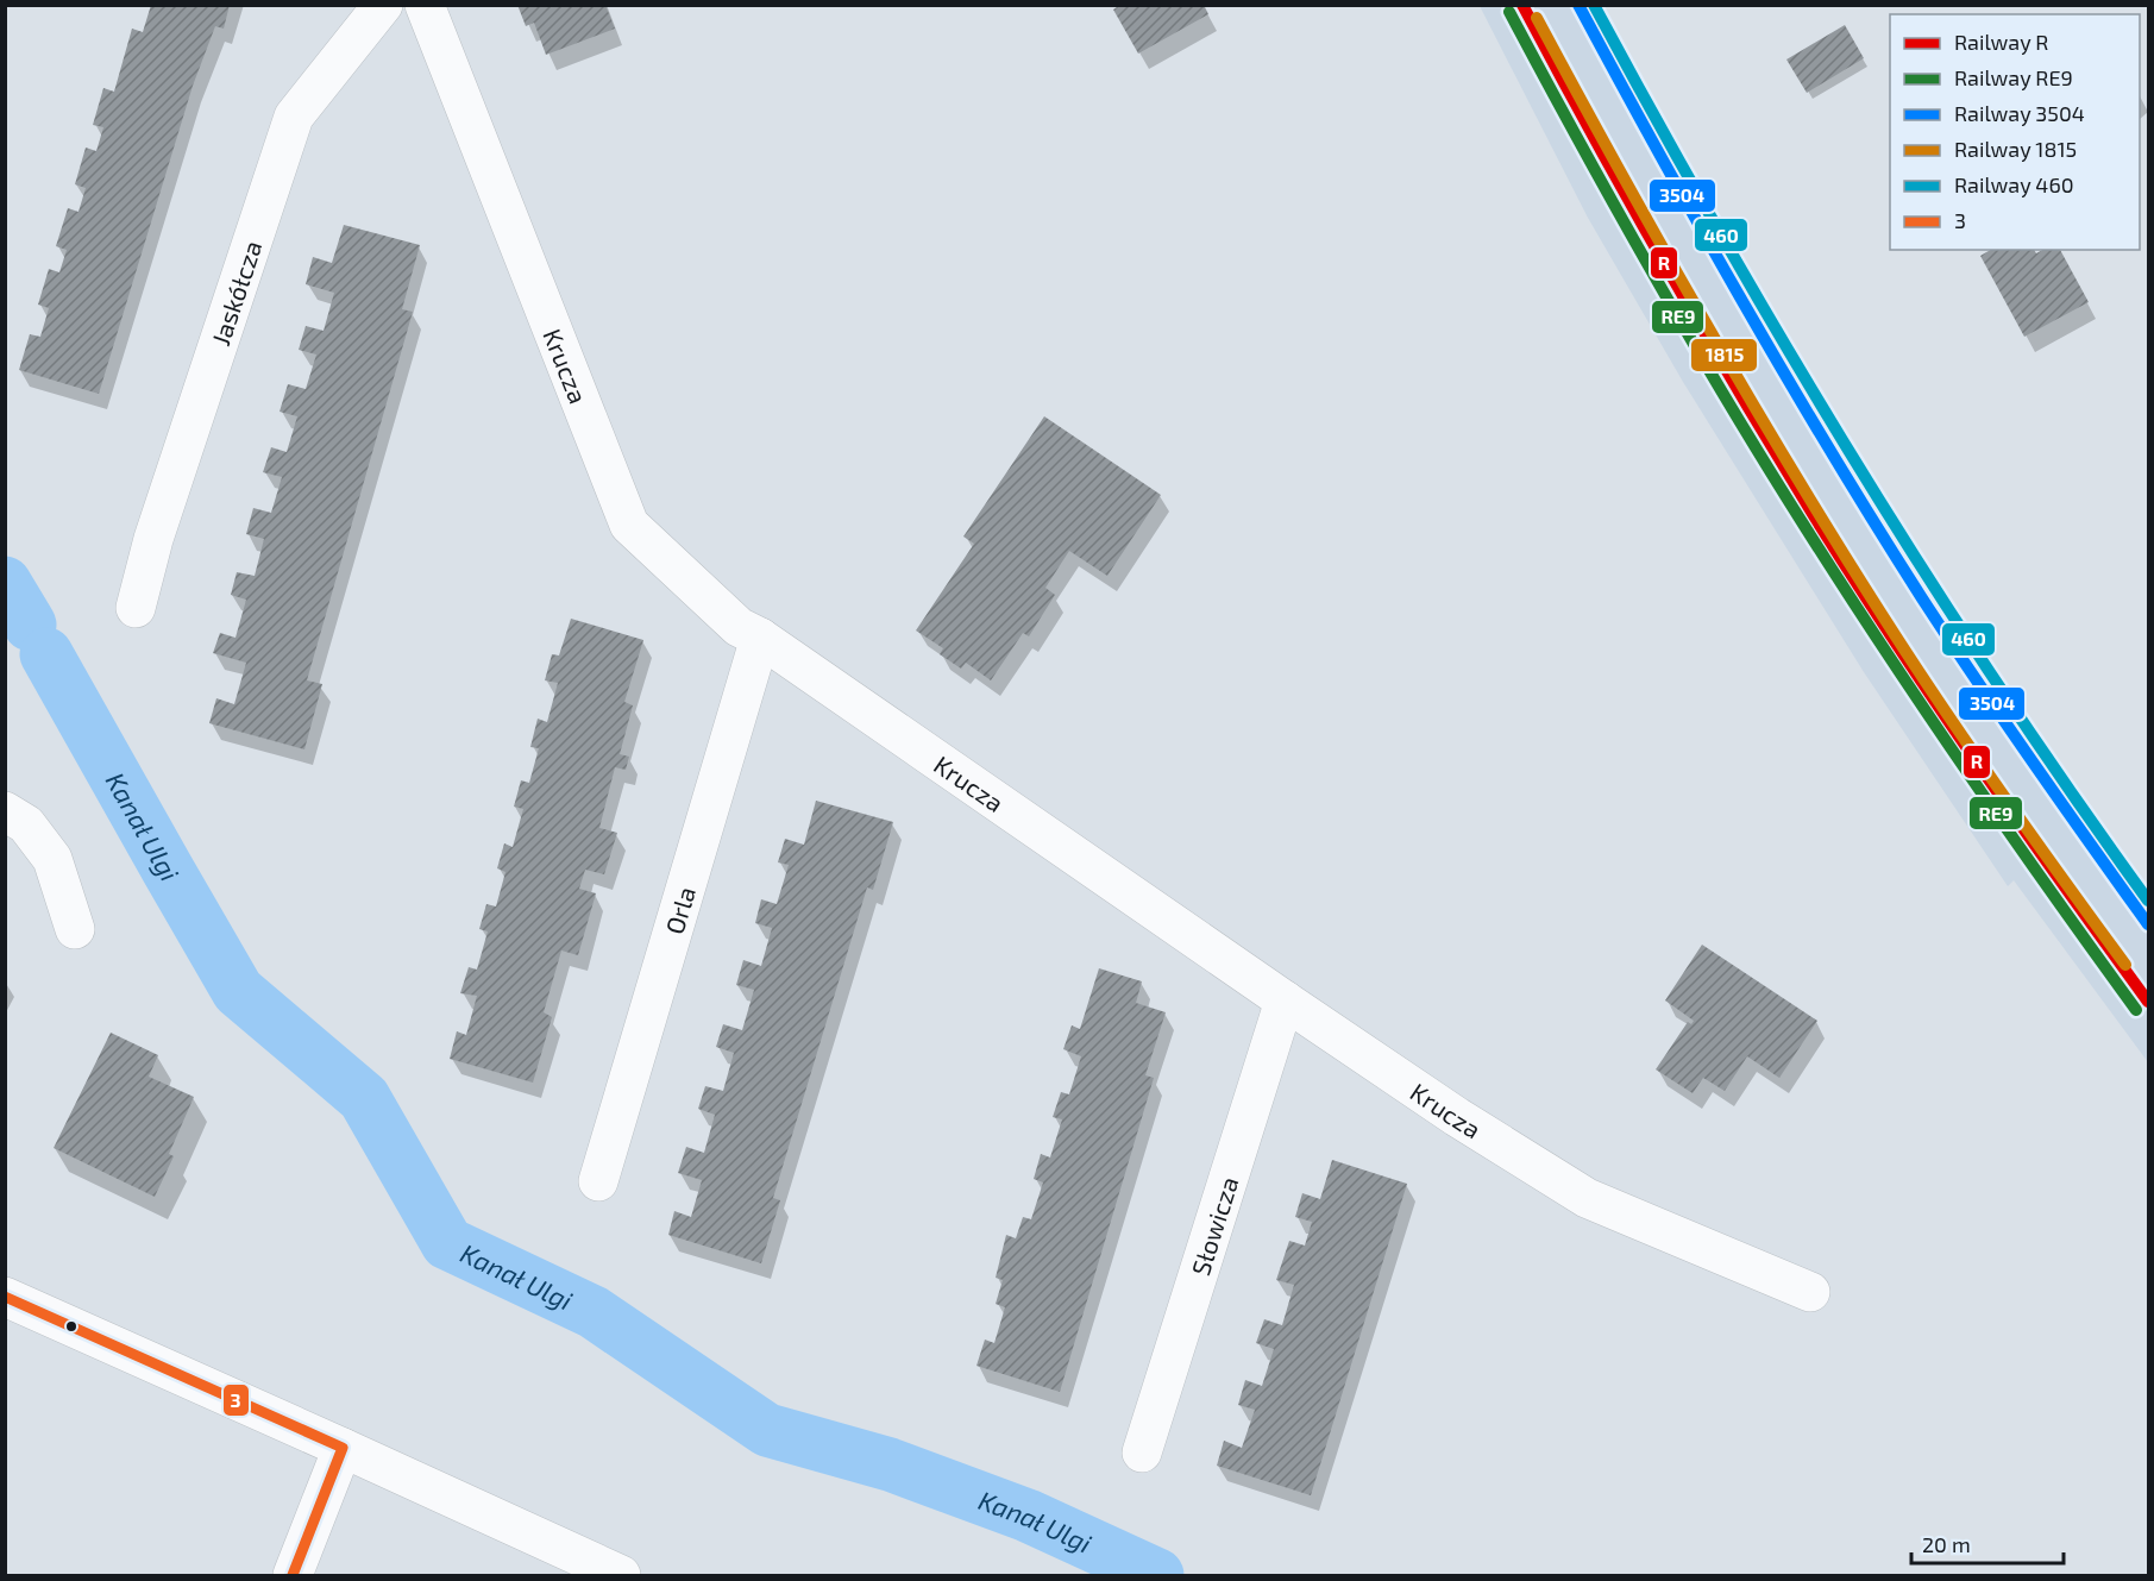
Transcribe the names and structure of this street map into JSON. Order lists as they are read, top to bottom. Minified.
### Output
{"streets":{"street":["Jaskółcza","Krucza","Orla","Słowicza"]},"crossings":[["Krucza","Orla"],["Krucza","Słowicza"]],"water":["Kanał Ulgi"],"lines":["rail line R","rail line 3504","rail line 460","rail line RE9","rail line 1815","transit line 3"],"legend":["Railway R","Railway RE9","Railway 3504","Railway 1815","Railway 460","3"],"scale_bar":"20 m"}
